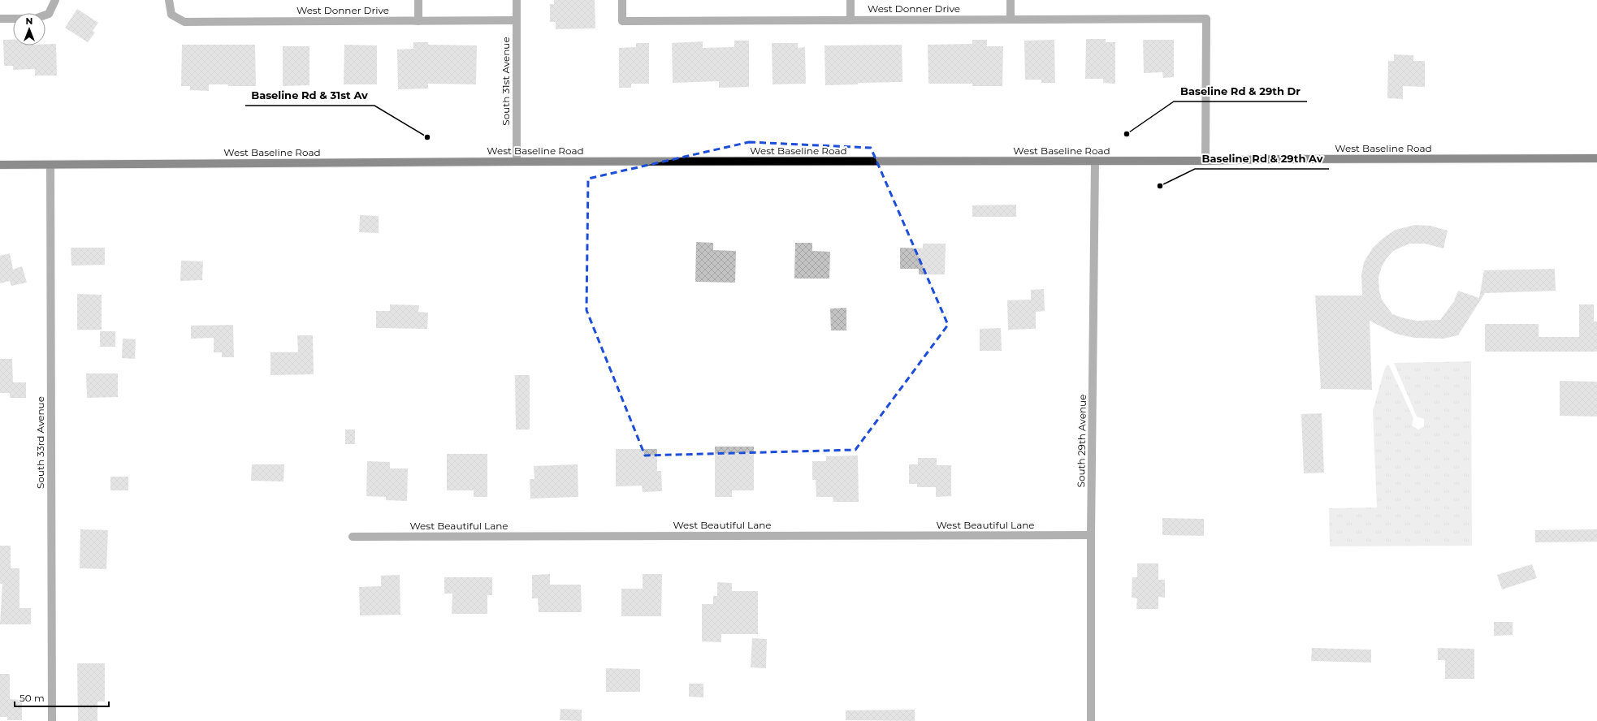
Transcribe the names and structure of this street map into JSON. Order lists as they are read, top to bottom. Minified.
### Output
{"streets":{"main road":["West Baseline Road"],"street":["West Donner Drive","South 31st Avenue","South 29th Avenue","South 33rd Avenue","West Beautiful Lane"]},"crossings":[["West Donner Drive","South 31st Avenue"],["West Donner Drive","West Baseline Road"],["South 31st Avenue","West Baseline Road"],["West Baseline Road","South 29th Avenue"],["West Baseline Road","South 33rd Avenue"],["South 29th Avenue","West Beautiful Lane"]],"places":["Baseline Rd & 29th Dr","Baseline Rd & 31st Av","Baseline Rd & 29th Av"],"scale_bar":"50 m","north":"top"}
